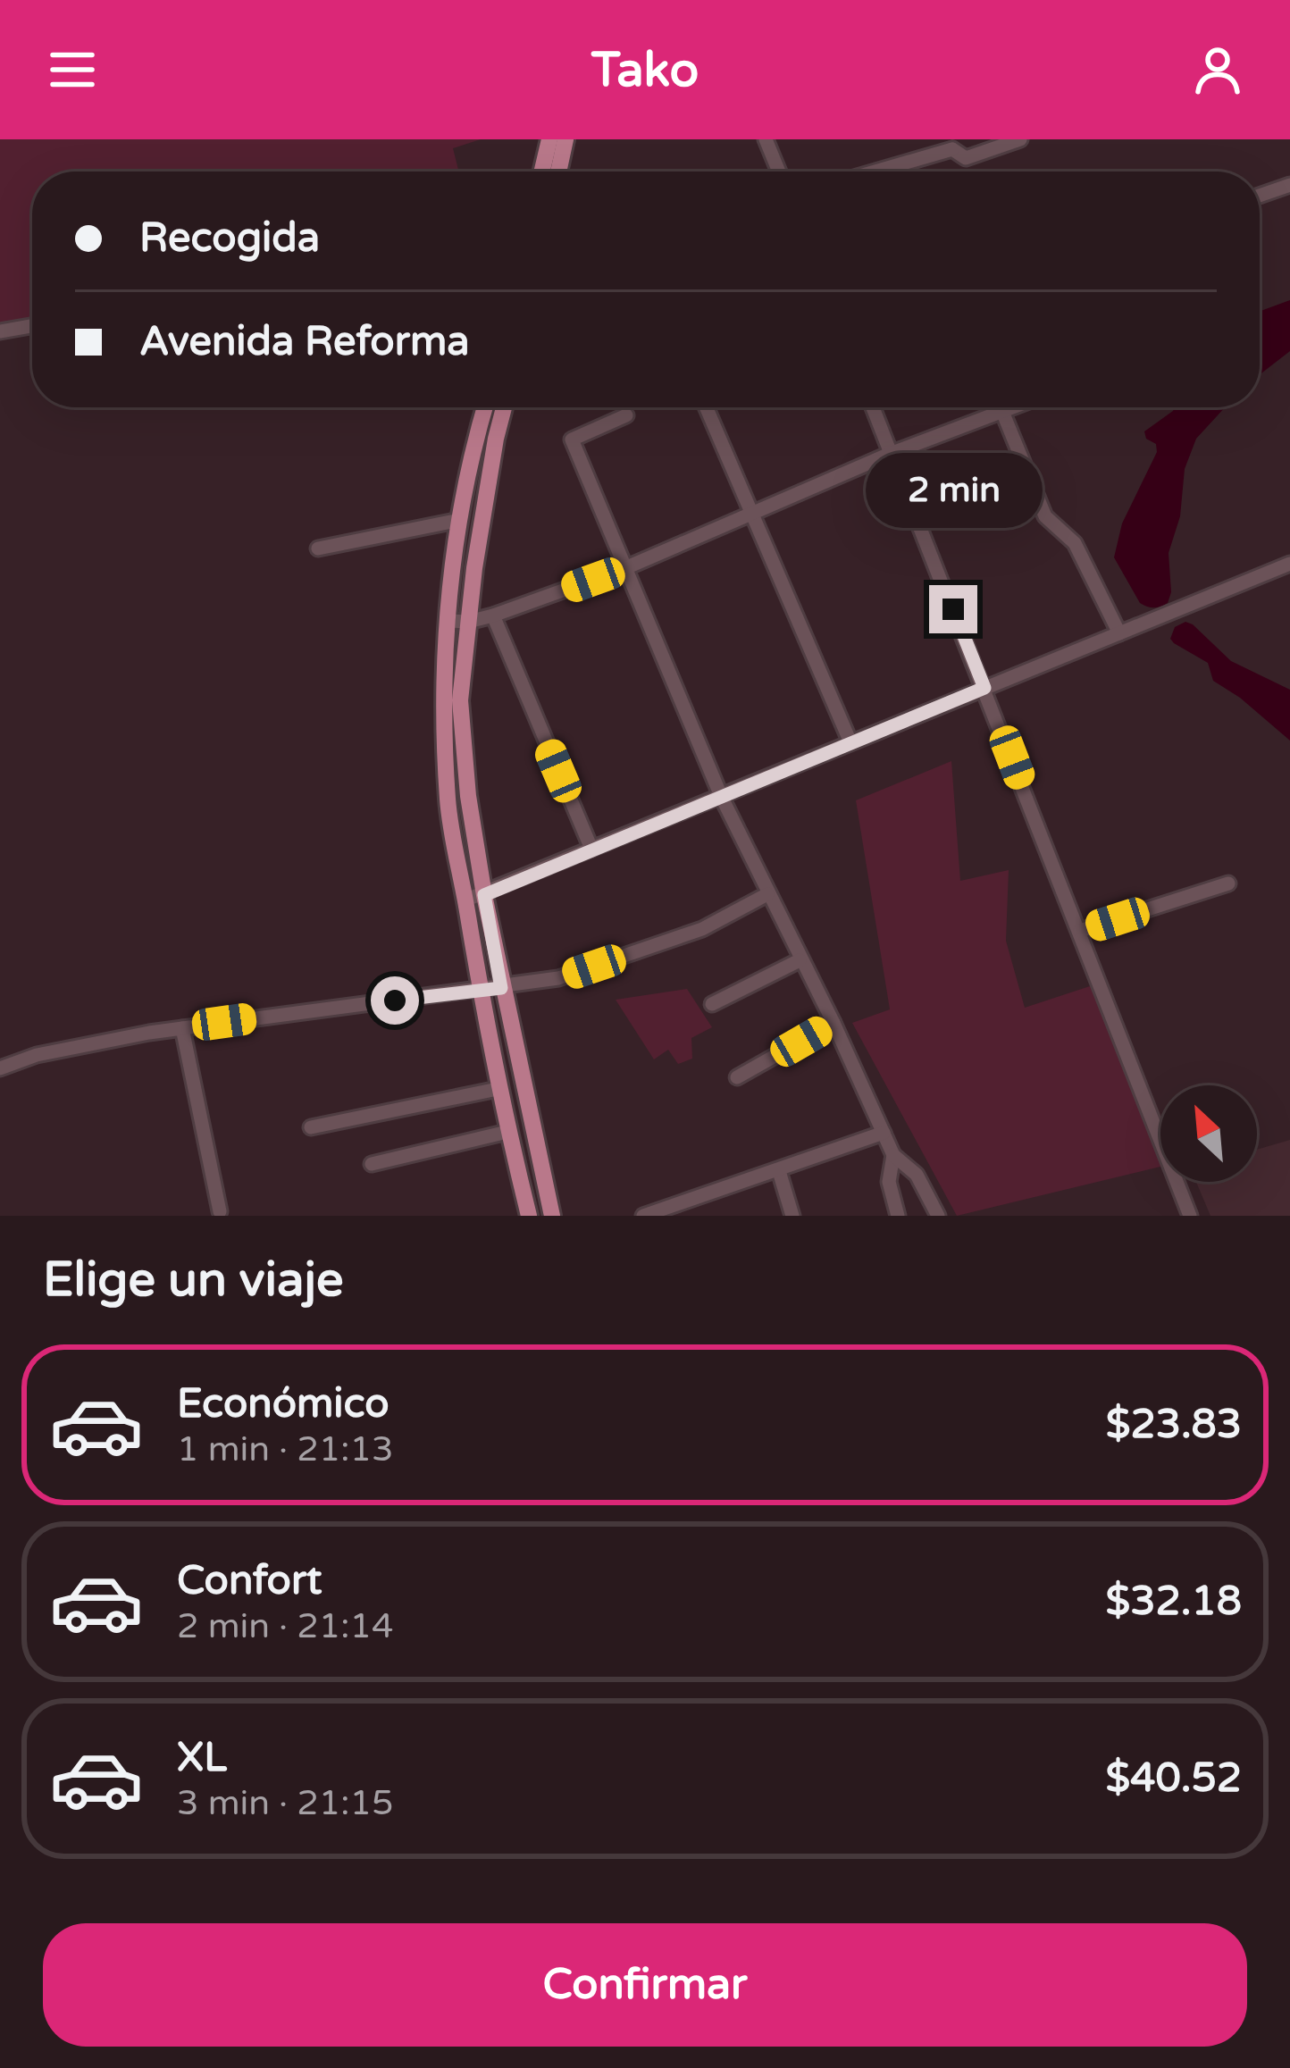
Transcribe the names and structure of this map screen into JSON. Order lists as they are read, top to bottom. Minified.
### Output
{"north":"top left","page":{"header":"Tako","banner":["Recogida","Avenida Reforma"],"bubble":"2 min","heading":"Elige un viaje","list":[{"name":"Económico","note":"1 min · 21:13","value":"$23.83"},{"name":"Confort","note":"2 min · 21:14","value":"$32.18"},{"name":"XL","note":"3 min · 21:15","value":"$40.52"}],"buttons":"Confirmar"}}
